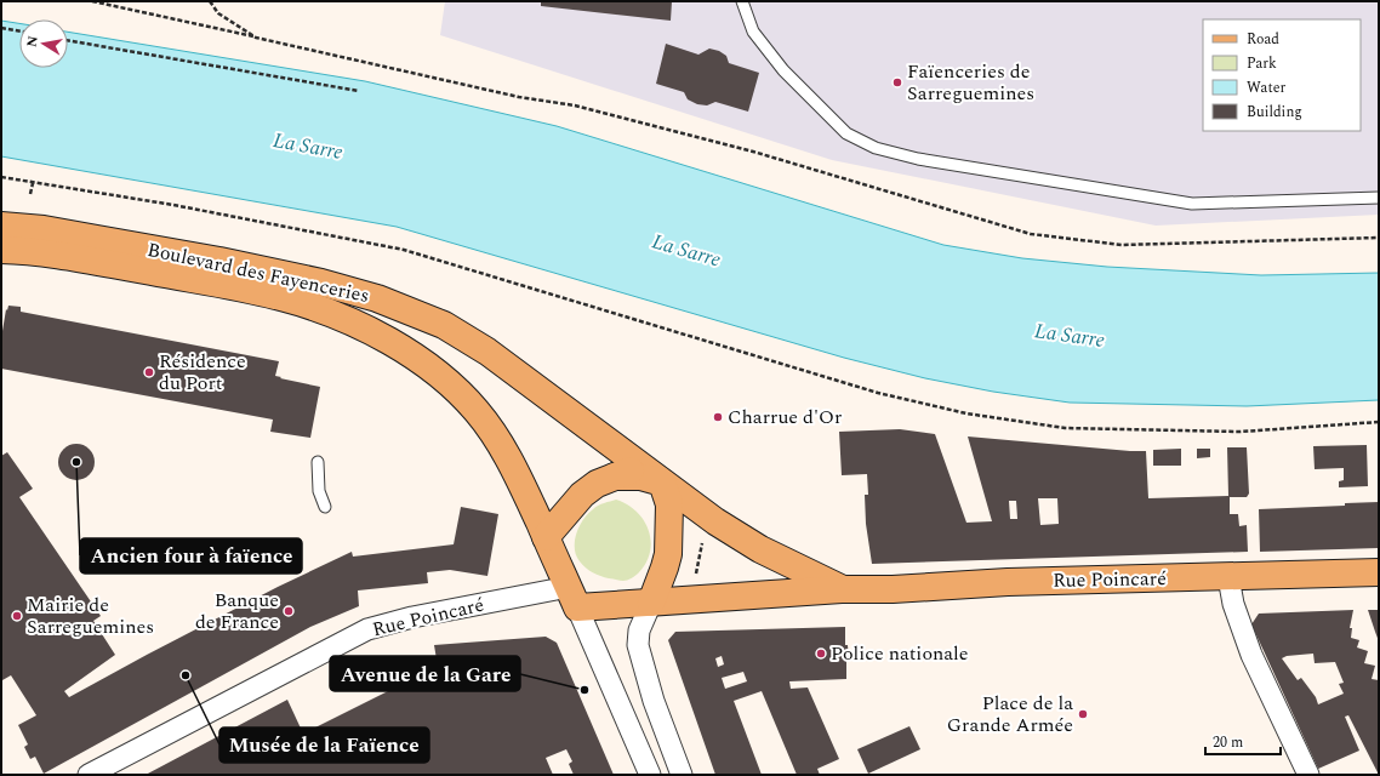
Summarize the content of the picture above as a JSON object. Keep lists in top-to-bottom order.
{
  "streets": {
    "main road": ["Boulevard des Fayenceries", "Rue Poincaré"]
  },
  "crossings": [
    ["Boulevard des Fayenceries", "Rue Poincaré"]
  ],
  "water": ["La Sarre"],
  "places": [
    "Faïenceries de Sarreguemines",
    "Résidence du Port",
    "Charrue d'Or",
    "Ancien four à faïence",
    "Banque de France",
    "Mairie de Sarreguemines",
    "Police nationale",
    "Musée de la Faïence",
    "Avenue de la Gare",
    "Place de la Grande Armée"
  ],
  "legend": [
    "Road",
    "Park",
    "Water",
    "Building"
  ],
  "scale_bar": "20 m",
  "north": "left"
}
